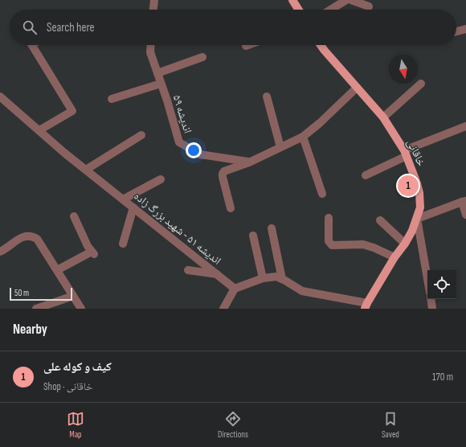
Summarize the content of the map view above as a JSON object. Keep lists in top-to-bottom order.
{
  "streets": {
    "main road": ["خاقانی"],
    "street": ["اندیشه ۵۹", "اندیشه ۵۱ - شهید بزرگ زاده"]
  },
  "scale_bar": "50 m",
  "north": "bottom",
  "page": {
    "search": "Search here",
    "pins": "1",
    "scale": "50 m",
    "heading": "Nearby",
    "list": [
      {
        "mark": "1",
        "name": "کیف و کوله علی",
        "note": "Shop · خاقانی",
        "value": "170 m"
      }
    ],
    "nav": ["Map", "Directions", "Saved"]
  }
}
